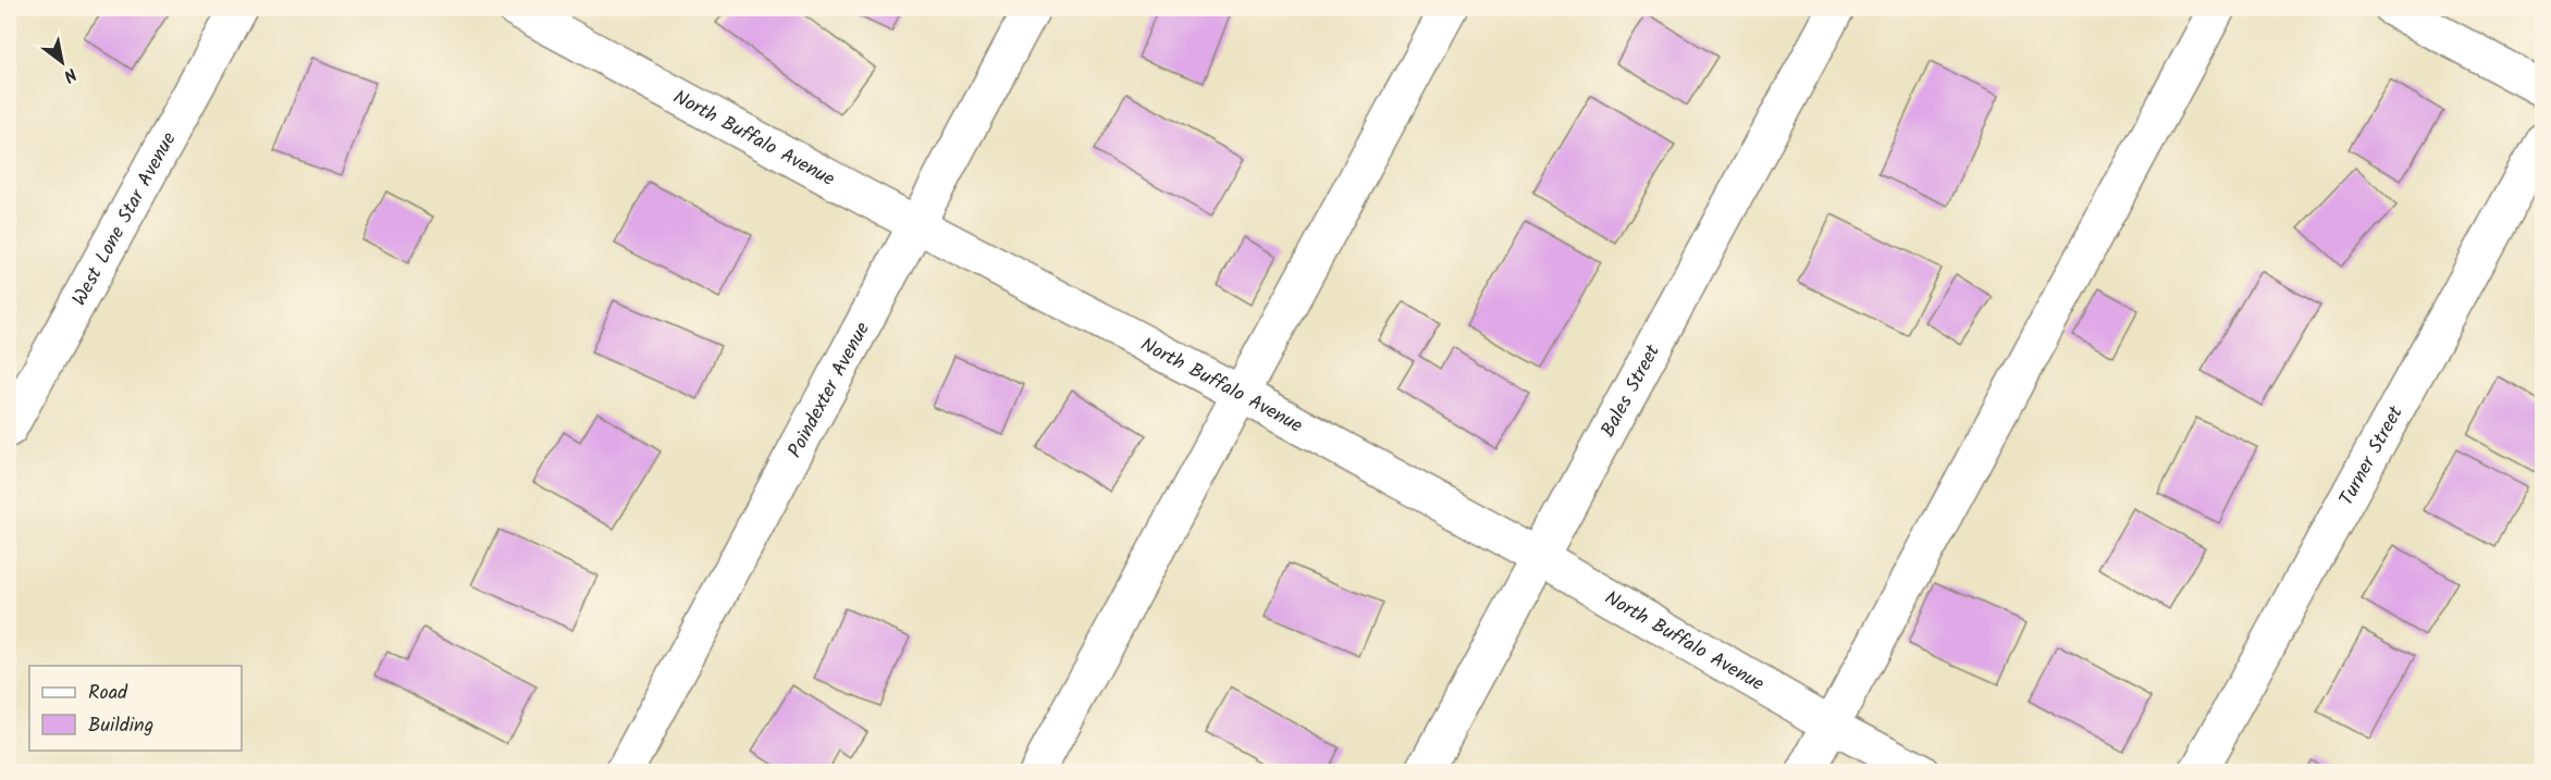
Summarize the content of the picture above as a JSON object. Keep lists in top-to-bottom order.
{
  "streets": {
    "street": [
      "North Buffalo Avenue",
      "West Lone Star Avenue",
      "Poindexter Avenue",
      "Bales Street",
      "Turner Street"
    ]
  },
  "crossings": [
    ["North Buffalo Avenue", "Poindexter Avenue"],
    ["North Buffalo Avenue", "Bales Street"]
  ],
  "legend": ["Road", "Building"],
  "north": "bottom right"
}
